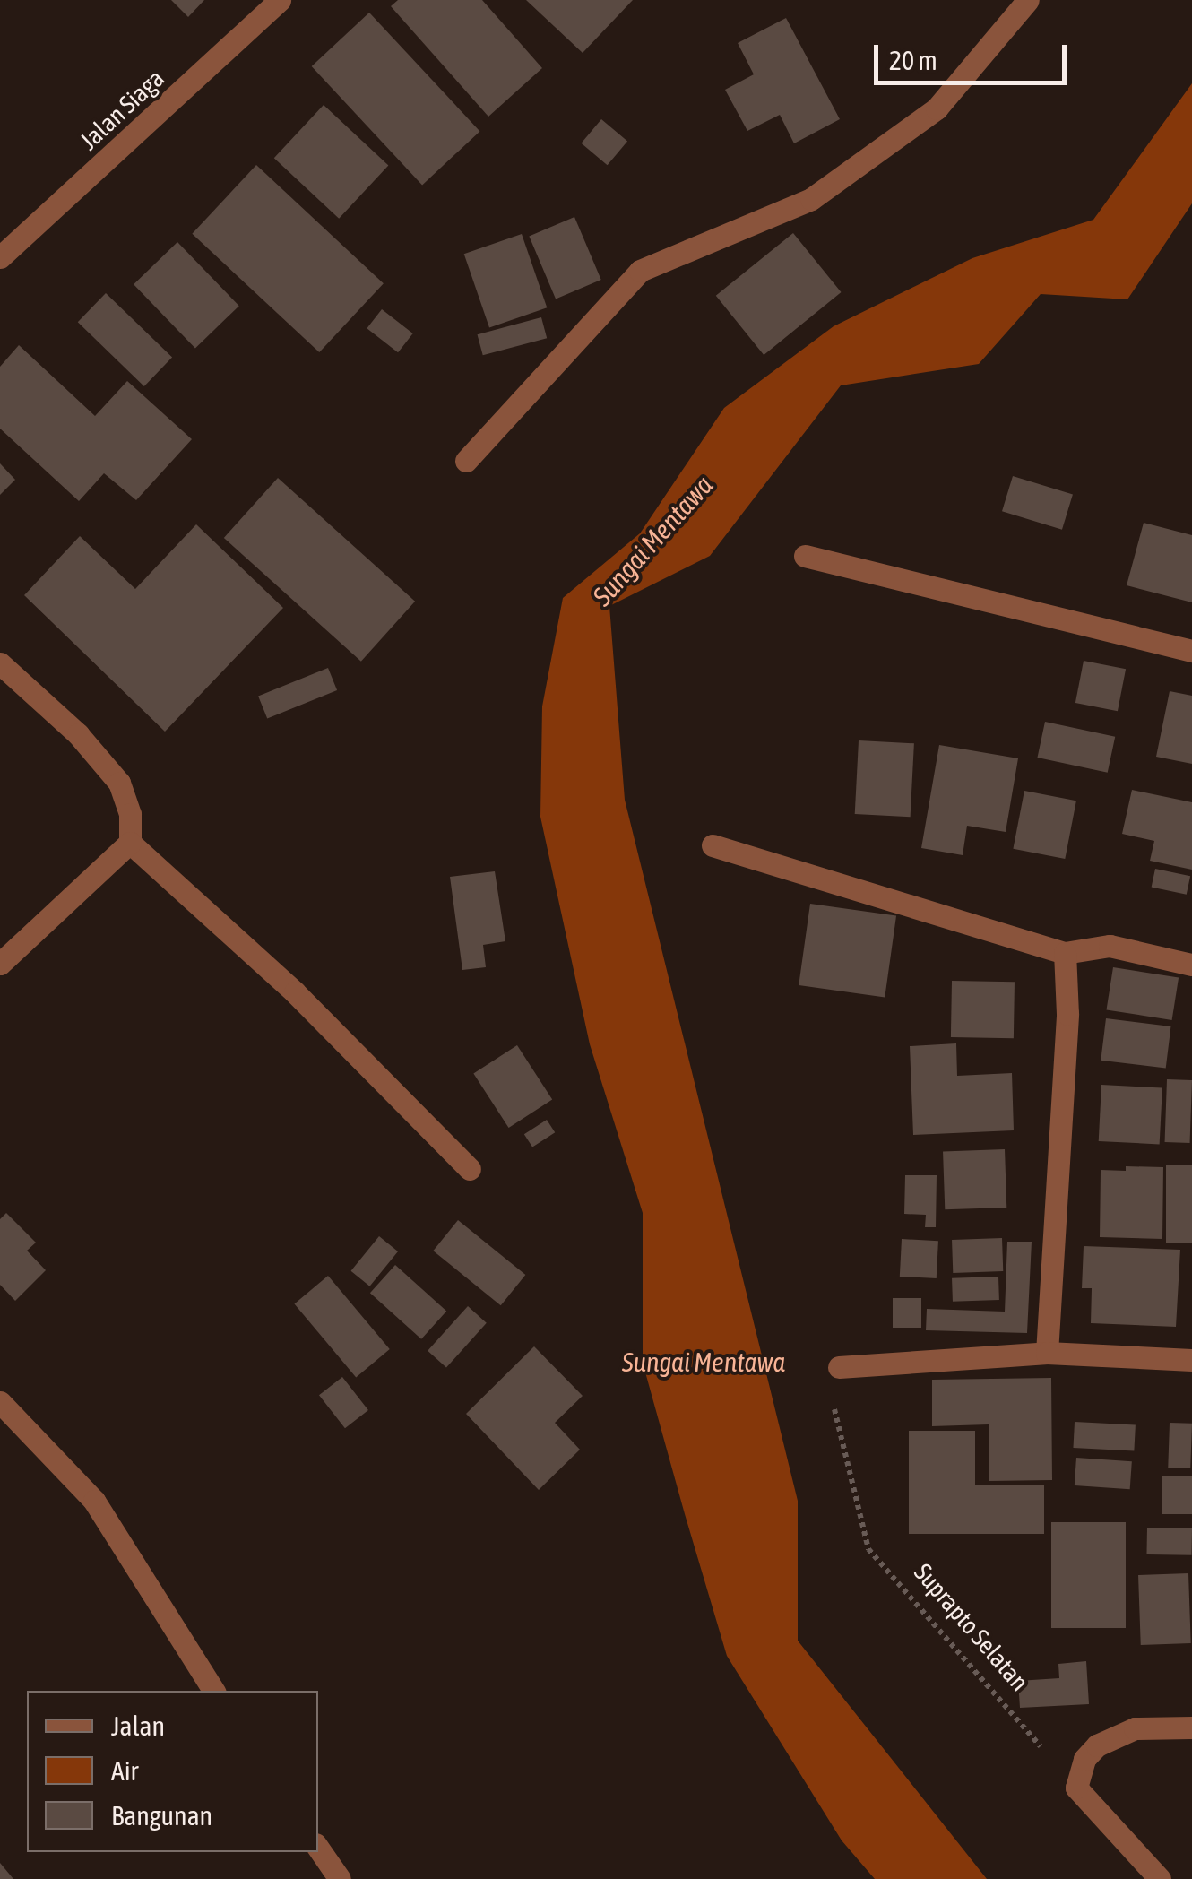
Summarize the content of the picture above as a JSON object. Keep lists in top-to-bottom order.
{
  "streets": {
    "street": ["Jalan Siaga"],
    "path": ["Suprapto Selatan"]
  },
  "water": ["Sungai Mentawa"],
  "legend": ["Jalan", "Air", "Bangunan"],
  "scale_bar": "20 m"
}
